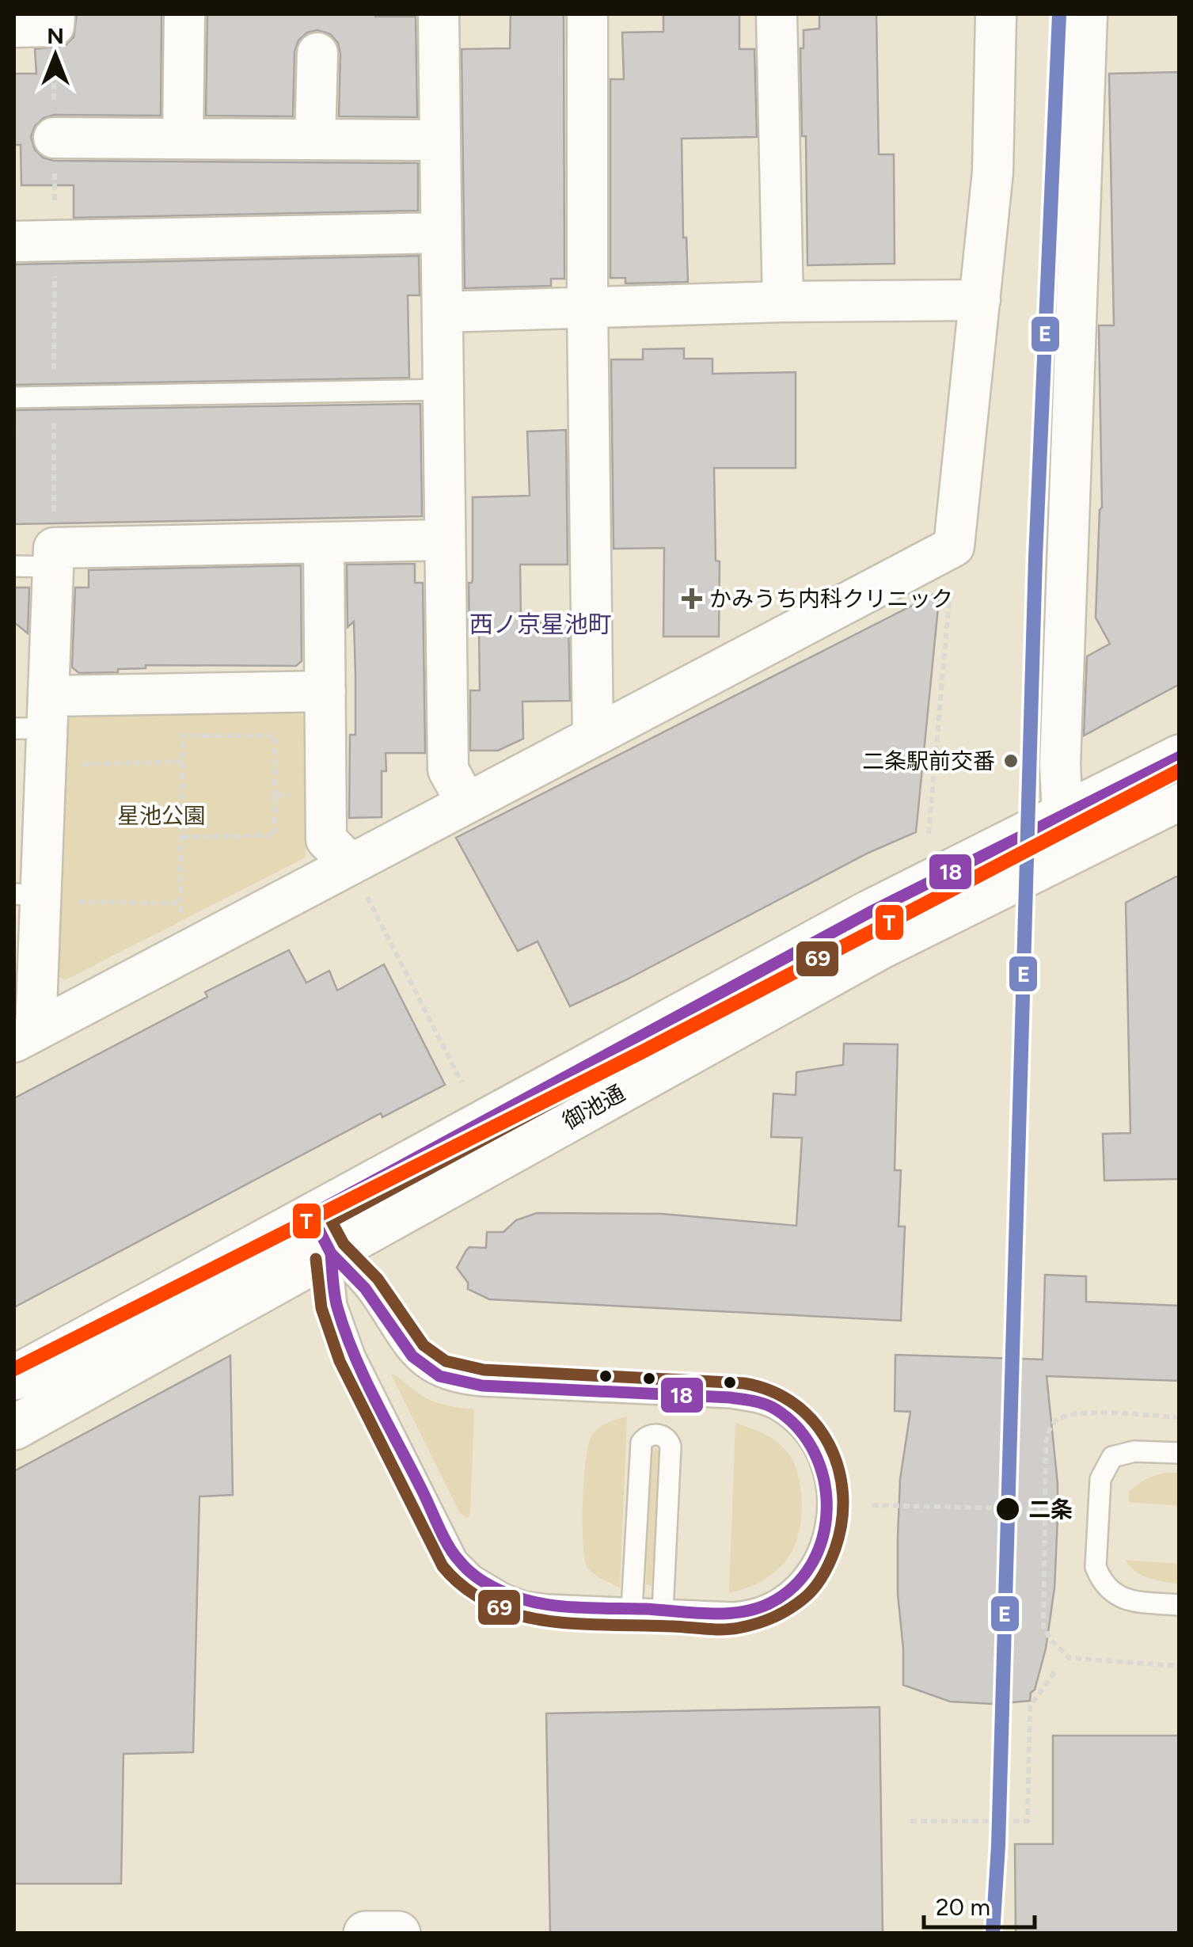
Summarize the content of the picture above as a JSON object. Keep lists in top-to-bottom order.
{
  "streets": {
    "street": ["御池通"]
  },
  "districts": ["西ノ京星池町"],
  "parks": ["星池公園"],
  "places": {
    "health": ["かみうち内科クリニック"],
    "other": ["二条駅前交番", "二条"]
  },
  "lines": [
    "transit line E",
    "transit line 18",
    "transit line T",
    "transit line 69"
  ],
  "scale_bar": "20 m",
  "north": "top"
}
